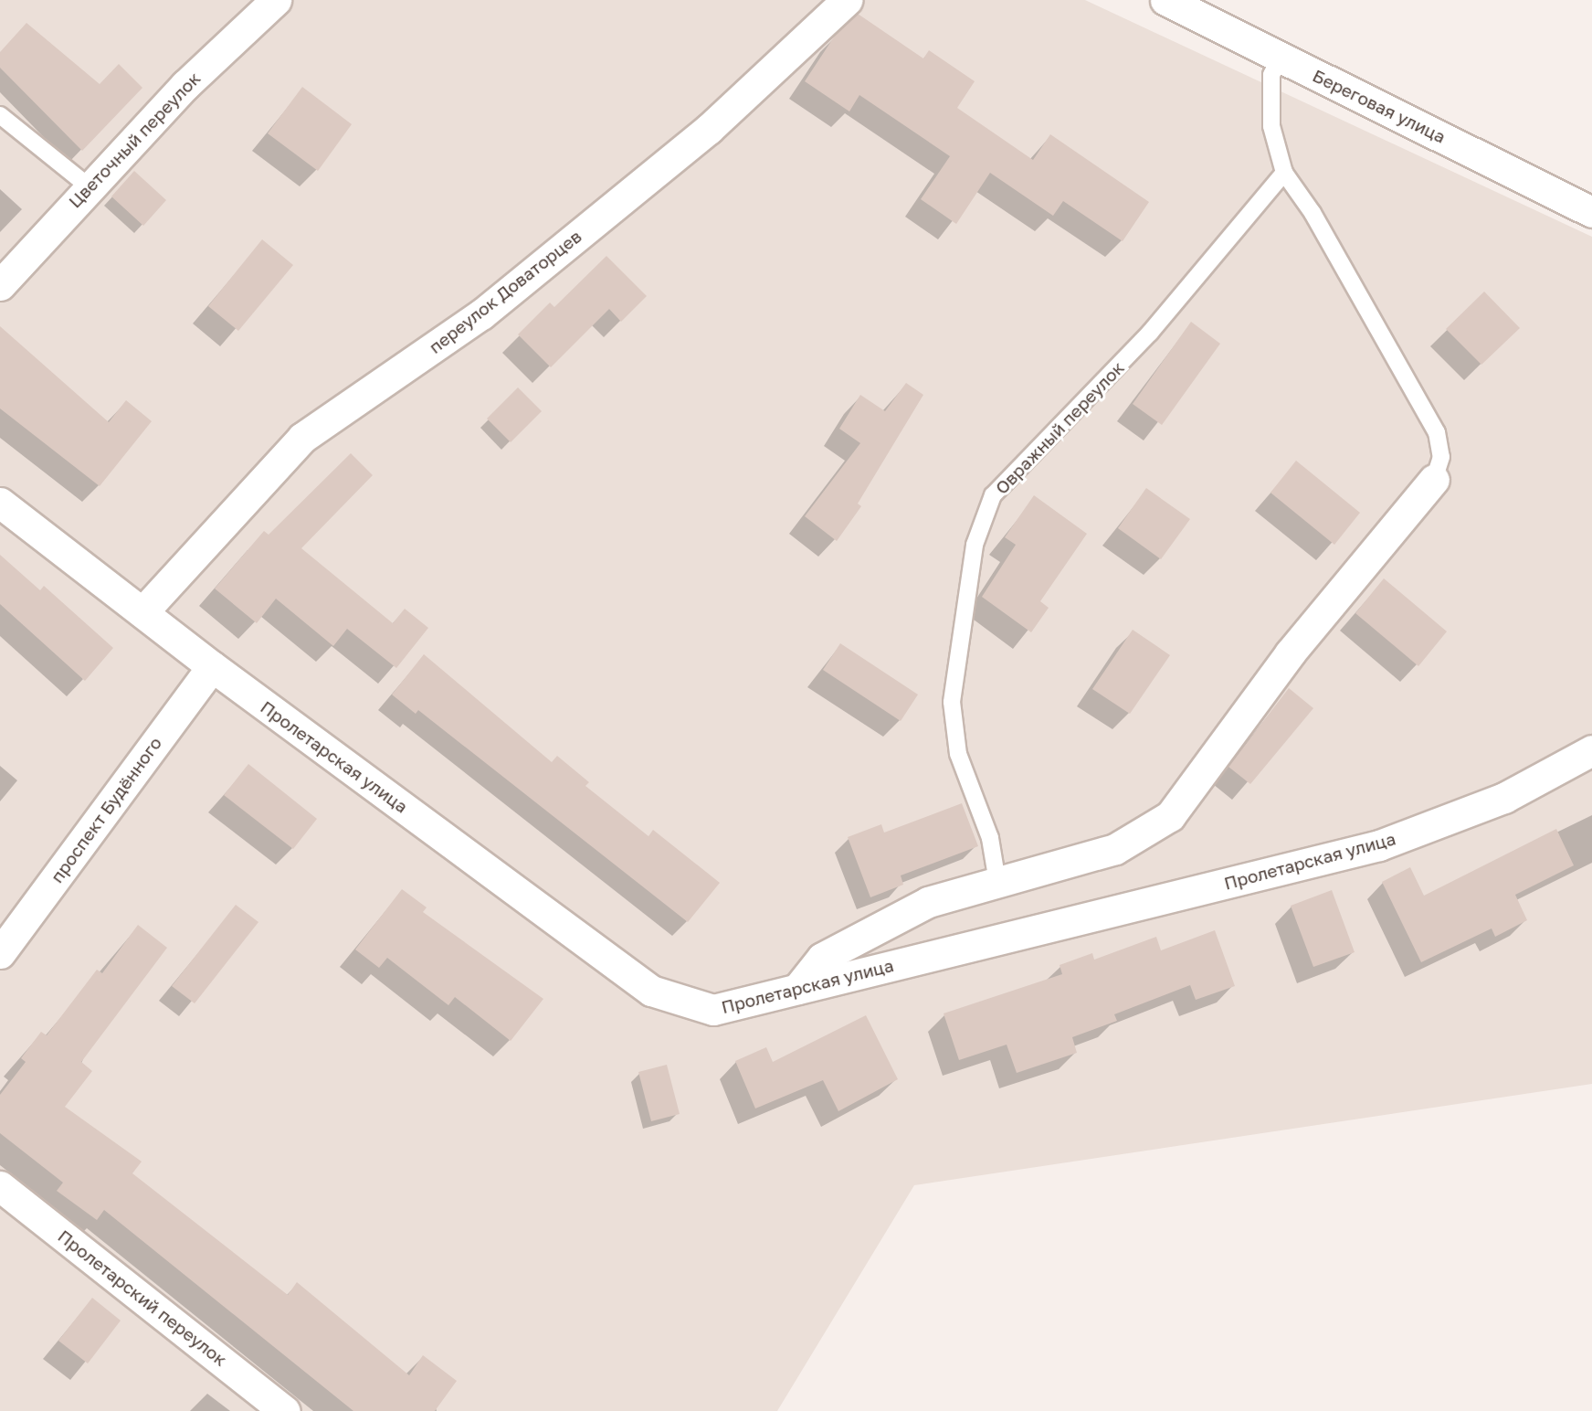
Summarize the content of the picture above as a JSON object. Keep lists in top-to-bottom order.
{
  "streets": {
    "street": [
      "Береговая улица",
      "Цветочный переулок",
      "переулок Доваторцев",
      "Пролетарская улица",
      "проспект Будённого",
      "Пролетарский переулок"
    ],
    "lane": ["Овражный переулок"]
  },
  "crossings": [
    ["переулок Доваторцев", "Пролетарская улица"],
    ["Пролетарская улица", "проспект Будённого"]
  ]
}
